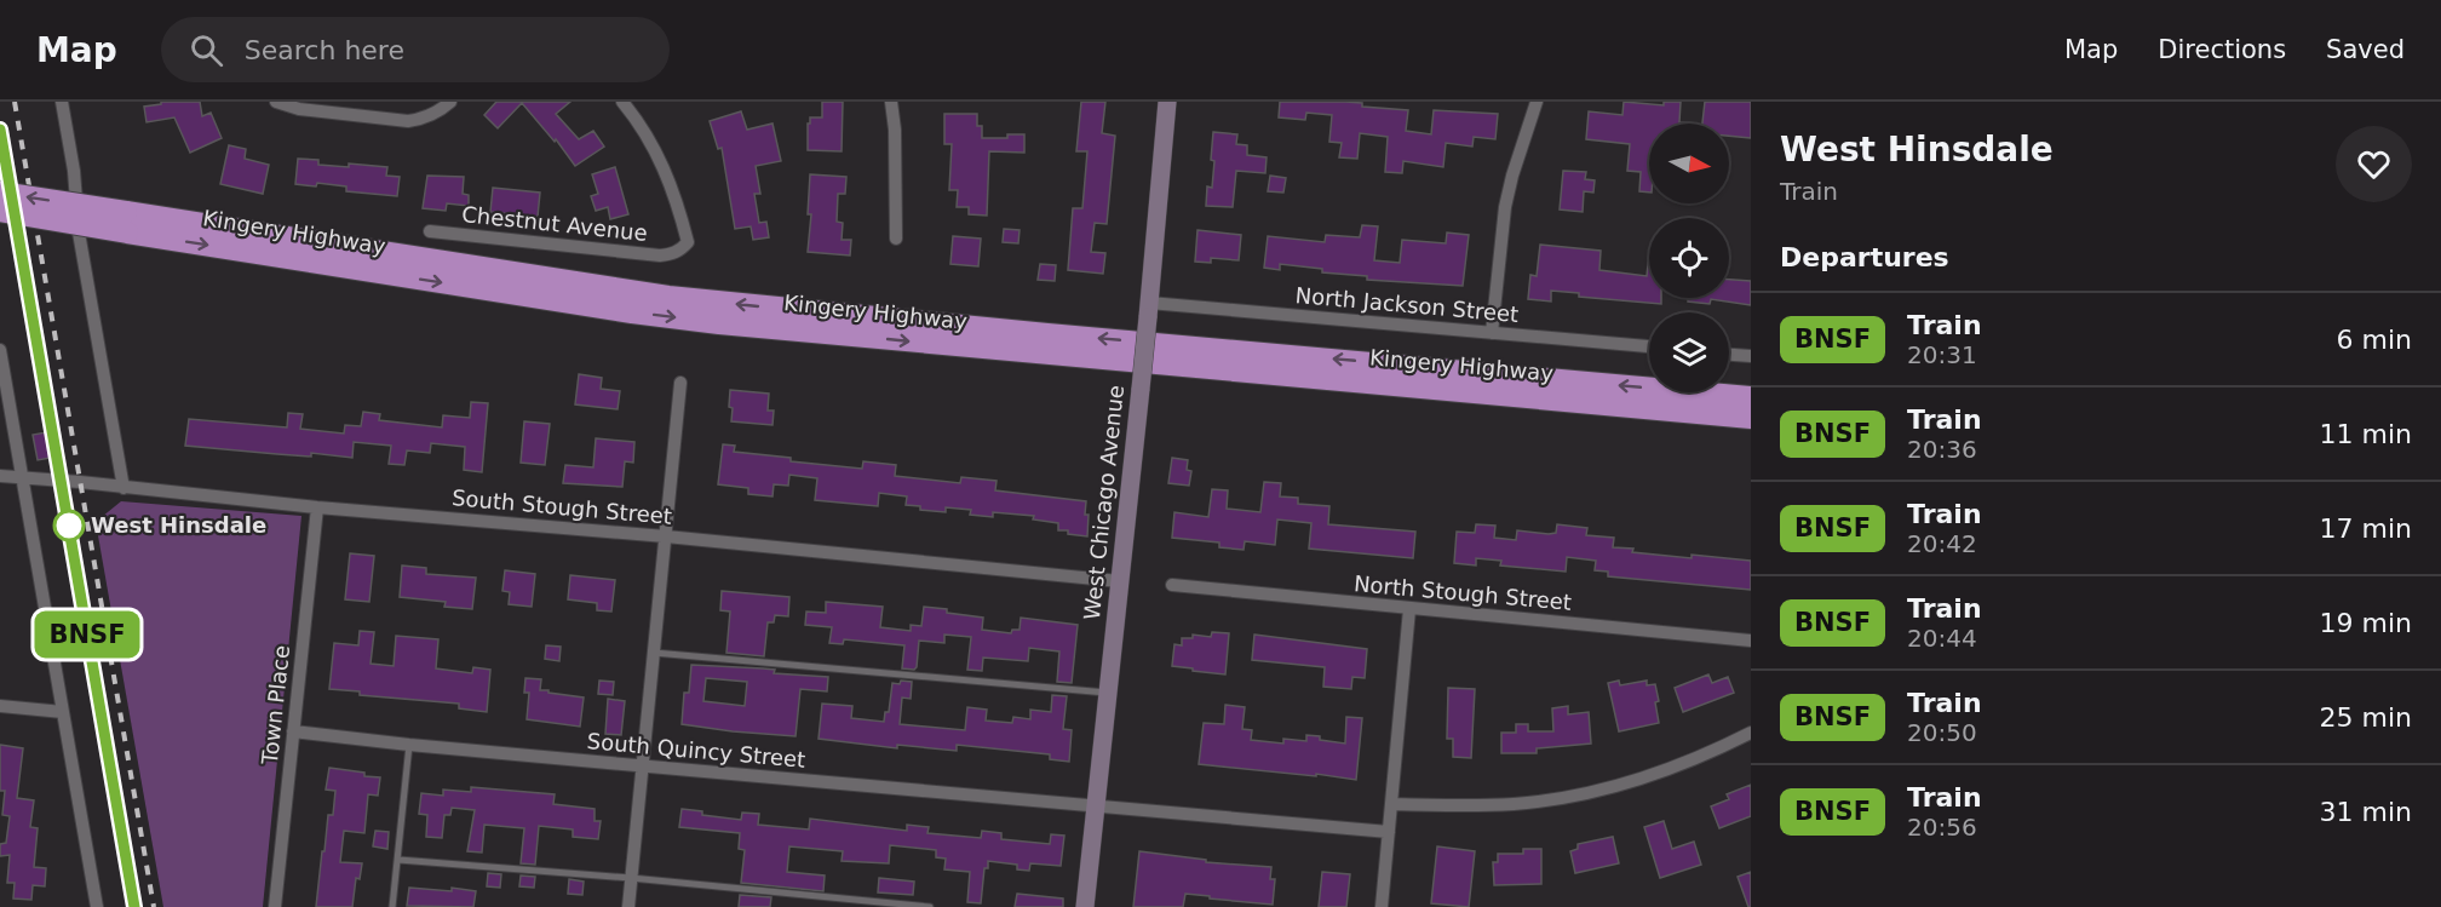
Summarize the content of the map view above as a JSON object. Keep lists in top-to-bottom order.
{
  "streets": {
    "highway": ["Kingery Highway"],
    "main road": ["West Chicago Avenue"],
    "street": [
      "Chestnut Avenue",
      "North Jackson Street",
      "South Stough Street",
      "North Stough Street",
      "Town Place",
      "South Quincy Street"
    ]
  },
  "crossings": [
    ["North Jackson Street", "West Chicago Avenue"],
    ["West Chicago Avenue", "South Stough Street"],
    ["West Chicago Avenue", "South Quincy Street"],
    ["South Stough Street", "Town Place"],
    ["Town Place", "South Quincy Street"]
  ],
  "places": ["West Hinsdale"],
  "north": "right",
  "page": {
    "header": "Map",
    "search": "Search here",
    "nav": ["Map", "Directions", "Saved"],
    "on_map": "BNSF",
    "heading": [
      ["West Hinsdale", "Train"],
      "Departures"
    ],
    "list": [
      {
        "mark": "BNSF",
        "name": "Train",
        "note": "20:31",
        "value": "6 min"
      },
      {
        "mark": "BNSF",
        "name": "Train",
        "note": "20:36",
        "value": "11 min"
      },
      {
        "mark": "BNSF",
        "name": "Train",
        "note": "20:42",
        "value": "17 min"
      },
      {
        "mark": "BNSF",
        "name": "Train",
        "note": "20:44",
        "value": "19 min"
      },
      {
        "mark": "BNSF",
        "name": "Train",
        "note": "20:50",
        "value": "25 min"
      },
      {
        "mark": "BNSF",
        "name": "Train",
        "note": "20:56",
        "value": "31 min"
      }
    ]
  }
}
